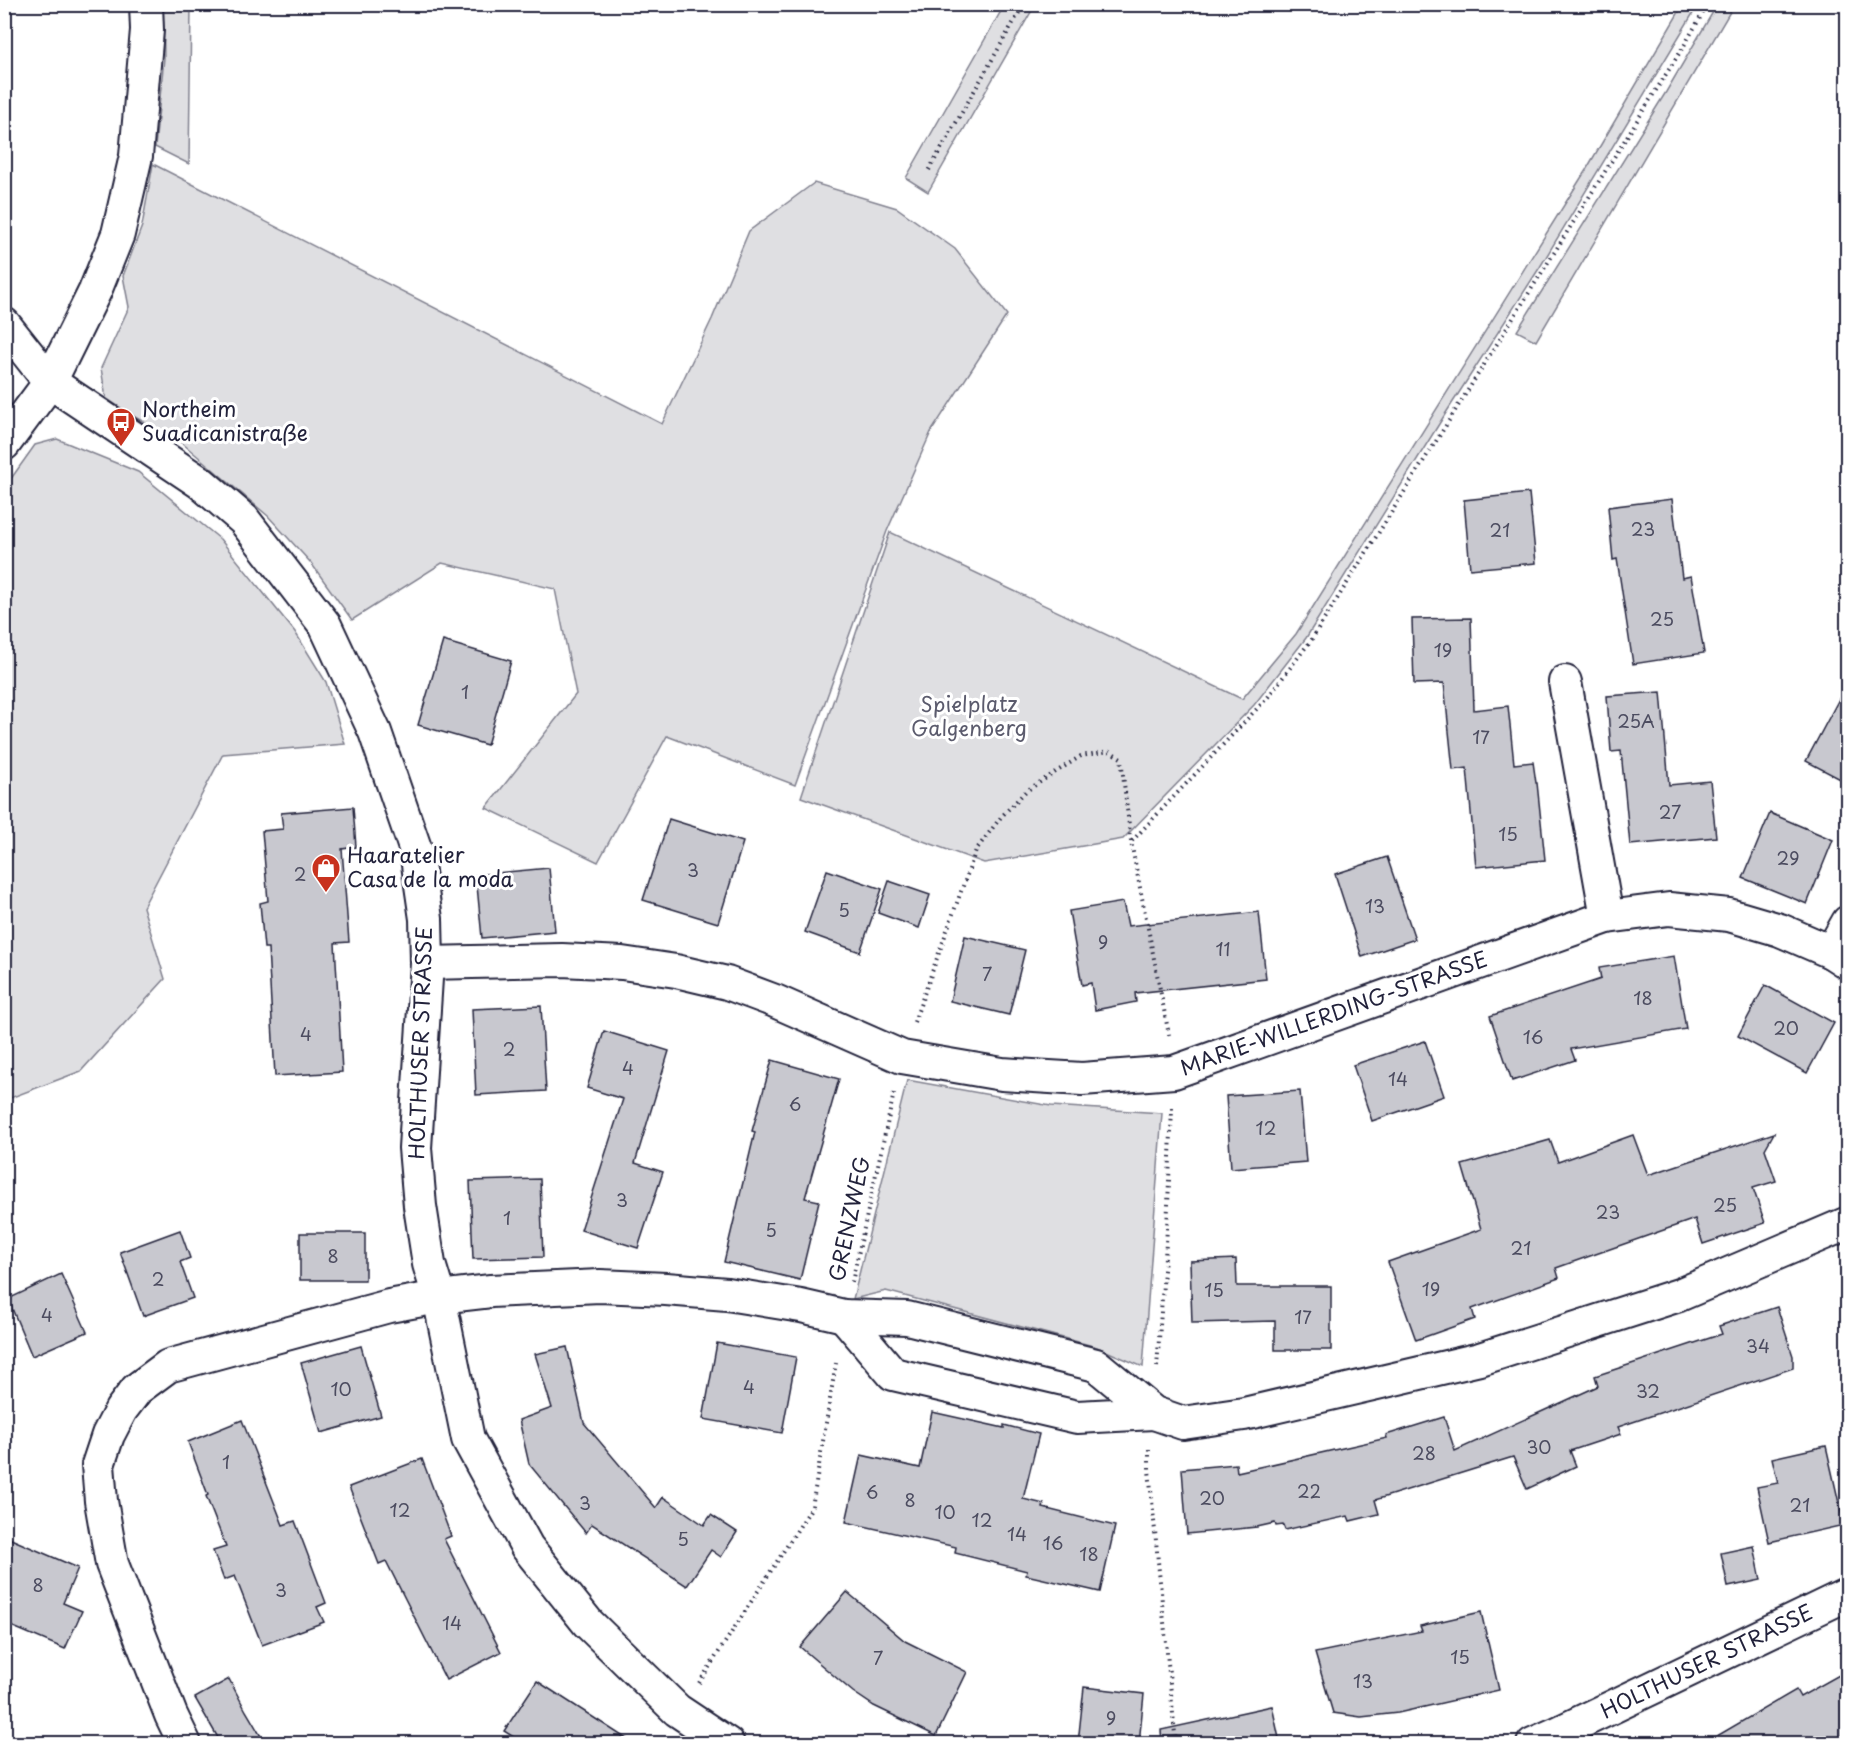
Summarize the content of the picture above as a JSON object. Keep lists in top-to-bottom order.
{
  "streets": {
    "street": ["MARIE-WILLERDING-STRASSE", "HOLTHUSER STRASSE"],
    "path": ["GRENZWEG"]
  },
  "crossings": [
    ["MARIE-WILLERDING-STRASSE", "HOLTHUSER STRASSE"],
    ["MARIE-WILLERDING-STRASSE", "GRENZWEG"],
    ["HOLTHUSER STRASSE", "GRENZWEG"]
  ],
  "parks": ["Spielplatz Galgenberg"],
  "places": {
    "bus stop": ["Northeim Suadicanistraße"],
    "shop": ["Haaratelier Casa de la moda"]
  },
  "house_numbers": [
    "23",
    "21",
    "25",
    "19",
    "1",
    "25A",
    "17",
    "27",
    "15",
    "29",
    "3",
    "2",
    "13",
    "5",
    "9",
    "11",
    "7",
    "18",
    "20",
    "4",
    "16",
    "2",
    "4",
    "14",
    "6",
    "12",
    "3",
    "25",
    "23",
    "1",
    "5",
    "21",
    "8",
    "2",
    "19",
    "15",
    "4",
    "17",
    "34",
    "4",
    "10",
    "32",
    "30",
    "28",
    "1",
    "22",
    "6",
    "20",
    "8",
    "3",
    "21",
    "12",
    "10",
    "12",
    "14",
    "5",
    "16",
    "18",
    "8",
    "3",
    "14",
    "15",
    "7",
    "13",
    "9"
  ]
}
